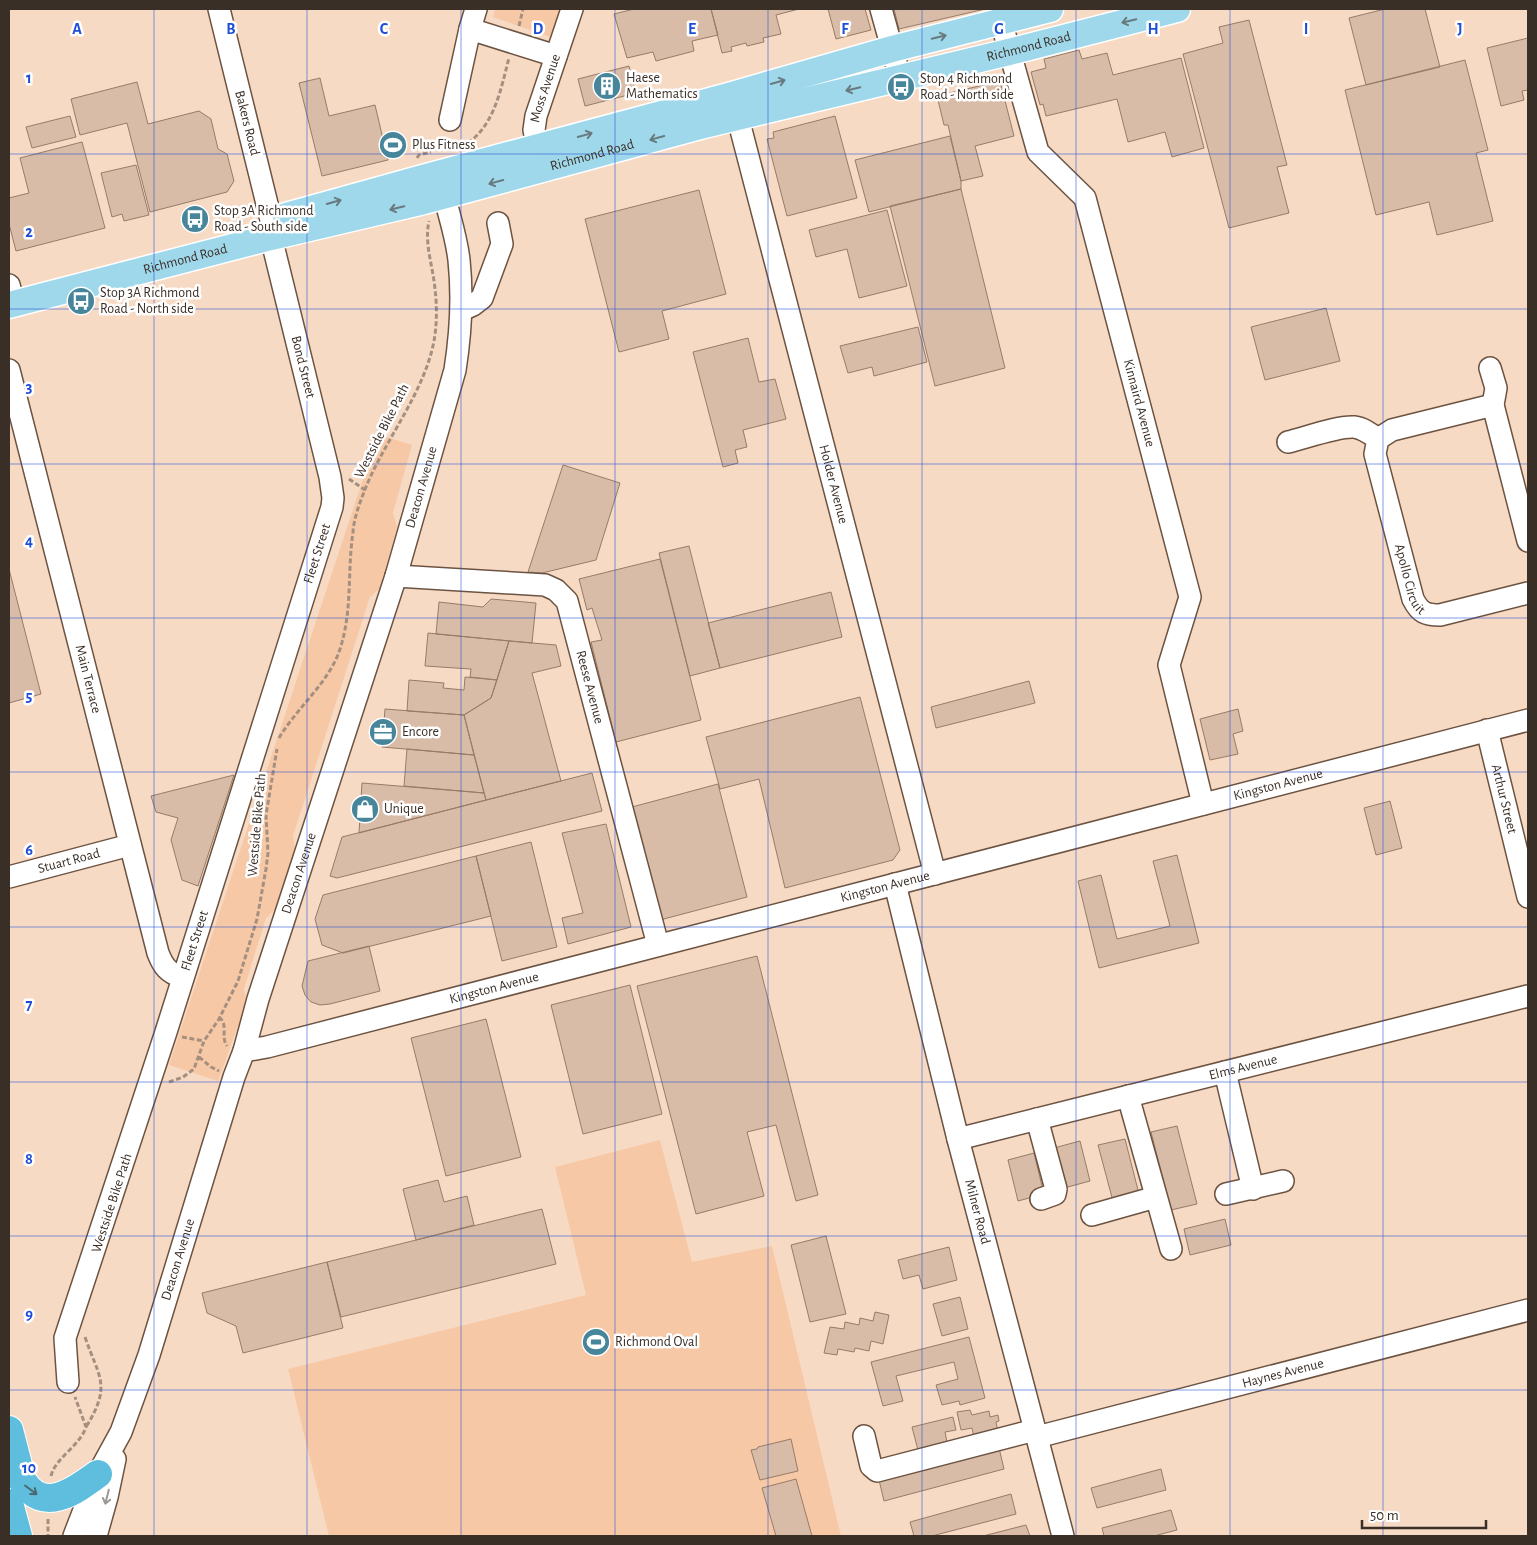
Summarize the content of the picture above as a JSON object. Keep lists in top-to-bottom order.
{
  "streets": {
    "main road": ["Richmond Road"],
    "street": [
      "Moss Avenue",
      "Bakers Road",
      "Bond Street",
      "Kinnaird Avenue",
      "Holder Avenue",
      "Deacon Avenue",
      "Fleet Street",
      "Apollo Circuit",
      "Main Terrace",
      "Reese Avenue",
      "Kingston Avenue",
      "Arthur Street",
      "Stuart Road",
      "Elms Avenue",
      "Milner Road",
      "Haynes Avenue"
    ],
    "path": ["Westside Bike Path"]
  },
  "crossings": [
    ["Richmond Road", "Moss Avenue"],
    ["Richmond Road", "Bakers Road"],
    ["Richmond Road", "Bond Street"],
    ["Richmond Road", "Kinnaird Avenue"],
    ["Richmond Road", "Holder Avenue"],
    ["Richmond Road", "Deacon Avenue"],
    ["Bakers Road", "Bond Street"],
    ["Bond Street", "Fleet Street"],
    ["Kinnaird Avenue", "Kingston Avenue"],
    ["Holder Avenue", "Kingston Avenue"],
    ["Deacon Avenue", "Reese Avenue"],
    ["Deacon Avenue", "Kingston Avenue"],
    ["Fleet Street", "Main Terrace"],
    ["Main Terrace", "Stuart Road"],
    ["Reese Avenue", "Kingston Avenue"],
    ["Kingston Avenue", "Arthur Street"],
    ["Kingston Avenue", "Milner Road"],
    ["Elms Avenue", "Milner Road"],
    ["Milner Road", "Haynes Avenue"]
  ],
  "places": {
    "building": ["Haese Mathematics"],
    "bus stop": ["Stop 4 Richmond Road - North side", "Stop 3A Richmond Road - South side", "Stop 3A Richmond Road - North side"],
    "sports": ["Plus Fitness", "Richmond Oval"],
    "office": ["Encore"],
    "shop": ["Unique"]
  },
  "scale_bar": "50 m",
  "grid": {
    "columns": [
      "A",
      "B",
      "C",
      "D",
      "E",
      "F",
      "G",
      "H",
      "I",
      "J"
    ],
    "rows": [
      "1",
      "2",
      "3",
      "4",
      "5",
      "6",
      "7",
      "8",
      "9",
      "10"
    ]
  }
}
